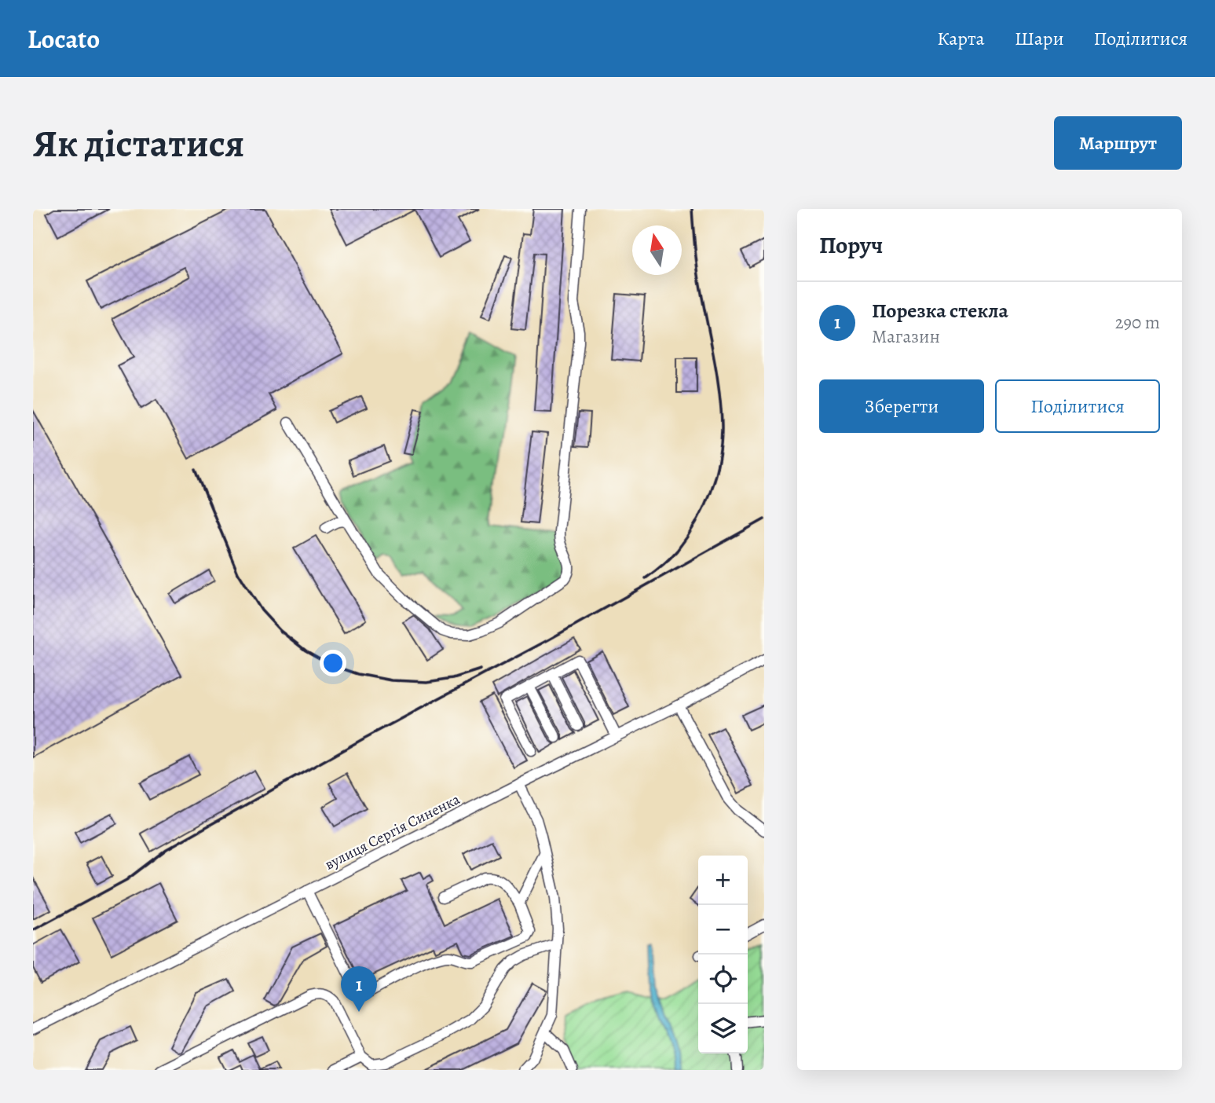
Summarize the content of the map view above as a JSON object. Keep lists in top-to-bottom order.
{
  "streets": {
    "street": ["вулиця Сергія Синенка"]
  },
  "north": "top",
  "page": {
    "header": "Locato",
    "nav": ["Карта", "Шари", "Поділитися"],
    "buttons": [
      "Маршрут",
      ["Зберегти", "Поділитися"]
    ],
    "title": "Як дістатися",
    "heading": "Поруч",
    "list": [
      {
        "mark": "1",
        "name": "Порезка стекла",
        "note": "Магазин",
        "value": "290 m"
      }
    ],
    "map_buttons": ["+", "−"],
    "pins": "1"
  }
}
